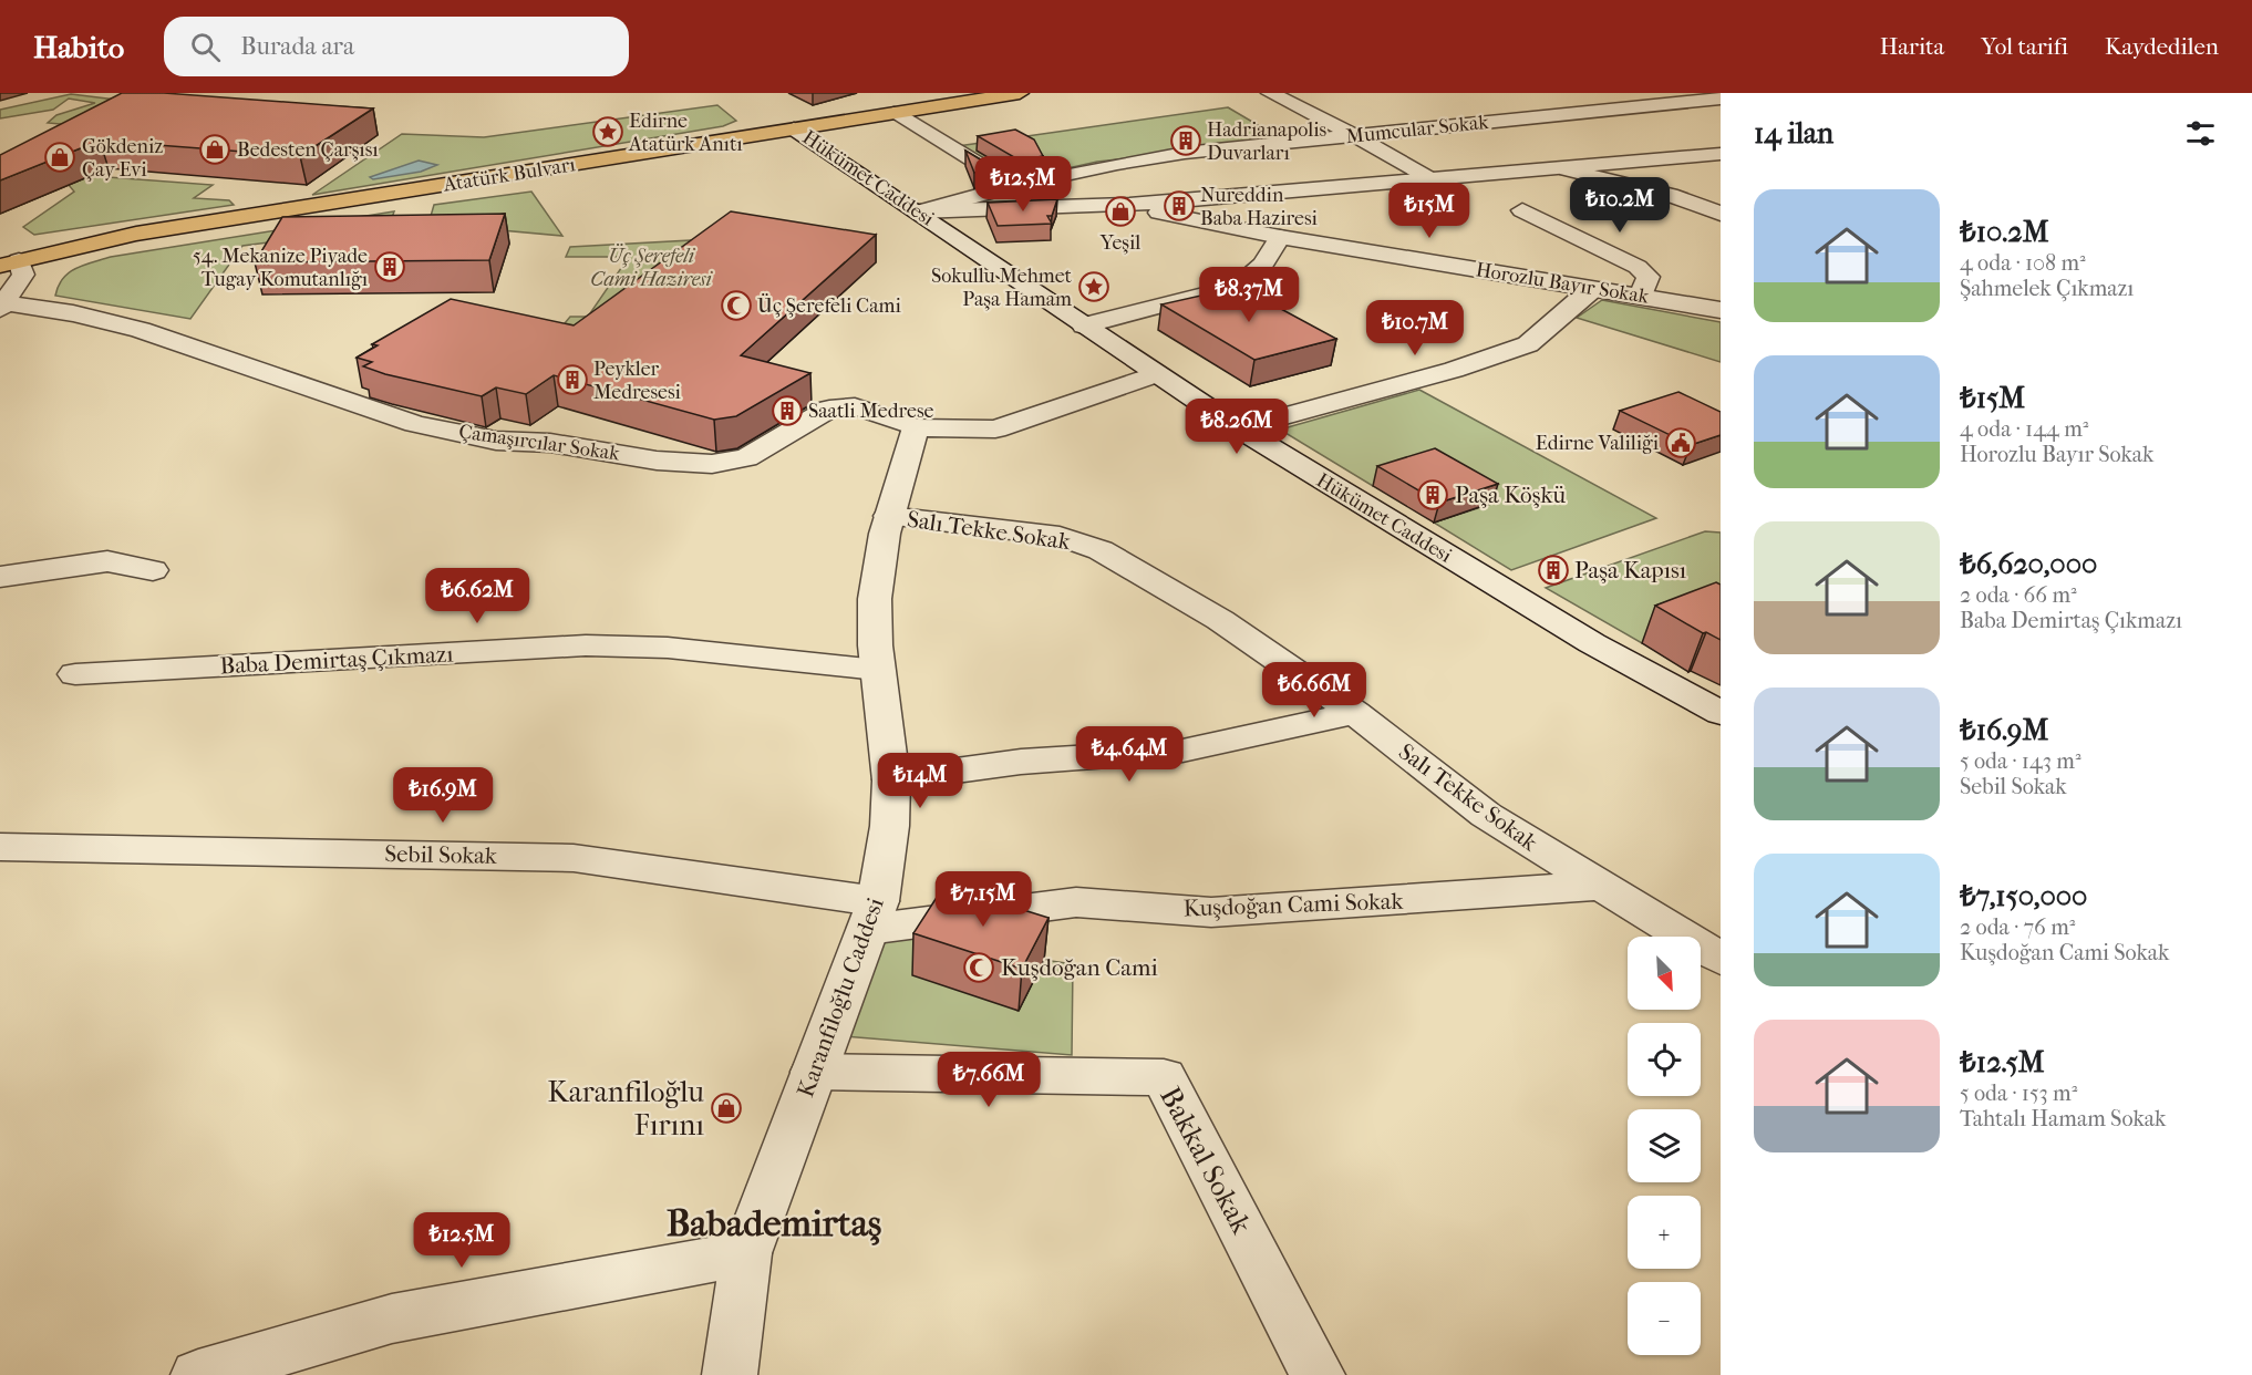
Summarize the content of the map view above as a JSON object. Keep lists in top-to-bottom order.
{
  "streets": {
    "main road": ["Atatürk Bulvarı"],
    "street": [
      "Mumcular Sokak",
      "Hükümet Caddesi",
      "Horozlu Bayır Sokak",
      "Çamaşırcılar Sokak",
      "Salı Tekke Sokak",
      "Baba Demirtaş Çıkmazı",
      "Sebil Sokak",
      "Kuşdoğan Cami Sokak",
      "Karanfiloğlu Caddesi",
      "Bakkal Sokak"
    ]
  },
  "crossings": [
    ["Mumcular Sokak", "Hükümet Caddesi"],
    ["Atatürk Bulvarı", "Hükümet Caddesi"],
    ["Atatürk Bulvarı", "Çamaşırcılar Sokak"],
    ["Çamaşırcılar Sokak", "Karanfiloğlu Caddesi"],
    ["Salı Tekke Sokak", "Kuşdoğan Cami Sokak"],
    ["Salı Tekke Sokak", "Karanfiloğlu Caddesi"],
    ["Baba Demirtaş Çıkmazı", "Karanfiloğlu Caddesi"],
    ["Sebil Sokak", "Kuşdoğan Cami Sokak"],
    ["Sebil Sokak", "Karanfiloğlu Caddesi"],
    ["Kuşdoğan Cami Sokak", "Karanfiloğlu Caddesi"],
    ["Karanfiloğlu Caddesi", "Bakkal Sokak"]
  ],
  "districts": ["Babademirtaş"],
  "parks": ["Üç Şerefeli Cami Haziresi"],
  "places": {
    "place": ["Edirne Atatürk Anıtı", "Sokullu Mehmet Paşa Hamam"],
    "building": [
      "Hadrianapolis Duvarları",
      "Nureddin Baba Haziresi",
      "54. Mekanize Piyade Tugay Komutanlığı",
      "Peykler Medresesi",
      "Saatli Medrese",
      "Paşa Köşkü",
      "Paşa Kapısı"
    ],
    "shop": [
      "Bedesten Çarşısı",
      "Gökdeniz Çay Evi",
      "Yeşil",
      "Karanfiloğlu Fırını"
    ],
    "mosque": ["Üç Şerefeli Cami", "Kuşdoğan Cami"],
    "public building": ["Edirne Valiliği"]
  },
  "north": "bottom right",
  "page": {
    "header": "Habito",
    "search": "Burada ara",
    "nav": ["Harita", "Yol tarifi", "Kaydedilen"],
    "heading": "14 ilan",
    "price": [
      "₺12.5M",
      "₺10.2M",
      "₺15M",
      "₺8.37M",
      "₺10.7M",
      "₺8.26M",
      "₺6.62M",
      "₺6.66M",
      "₺4.64M",
      "₺14M",
      "₺16.9M",
      "₺7.15M",
      "₺7.66M",
      "₺12.5M"
    ],
    "list": [
      {
        "name": "₺10.2M",
        "note": "4 oda · 108 m² · Şahmelek Çıkmazı"
      },
      {
        "name": "₺15M",
        "note": "4 oda · 144 m² · Horozlu Bayır Sokak"
      },
      {
        "name": "₺6,620,000",
        "note": "2 oda · 66 m² · Baba Demirtaş Çıkmazı"
      },
      {
        "name": "₺16.9M",
        "note": "5 oda · 143 m² · Sebil Sokak"
      },
      {
        "name": "₺7,150,000",
        "note": "2 oda · 76 m² · Kuşdoğan Cami Sokak"
      },
      {
        "name": "₺12.5M",
        "note": "5 oda · 153 m² · Tahtalı Hamam Sokak"
      }
    ],
    "map_buttons": ["+", "−"]
  }
}
